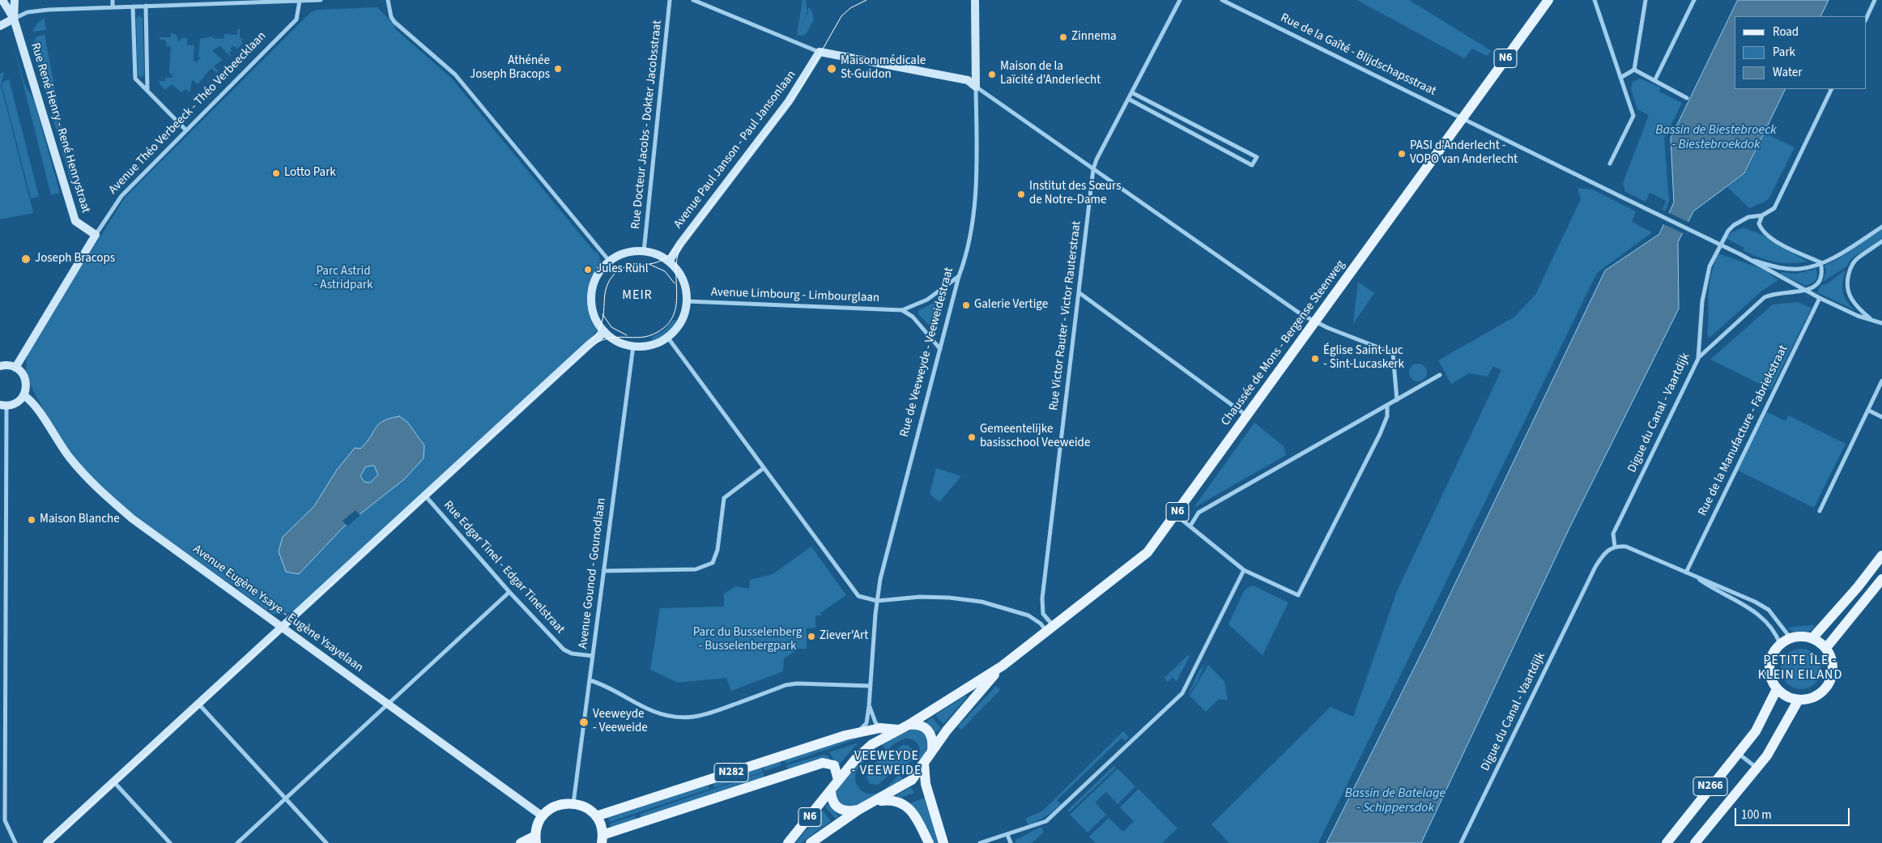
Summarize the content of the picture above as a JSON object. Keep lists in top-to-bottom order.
{
  "streets": {
    "main road": [
      "N6",
      "Chaussée de Mons - Bergense Steenweg",
      "N282",
      "N266"
    ],
    "street": [
      "Rue de la Gaîté - Blijdschapsstraat",
      "Avenue Théo Verbeeck - Théo Verbeecklaan",
      "Rue Docteur Jacobs - Dokter Jacobsstraat",
      "Rue René Henry - René Henrystraat",
      "Avenue Paul Janson - Paul Jansonlaan",
      "Avenue Limbourg - Limbourglaan",
      "Rue Victor Rauter - Victor Rauterstraat",
      "Rue de Veeweyde - Veeweidestraat",
      "Digue du Canal - Vaartdijk",
      "Rue de la Manufacture - Fabriekstraat",
      "Rue Edgar Tinel - Edgar Tinelstraat",
      "Avenue Gounod - Gounodlaan",
      "Avenue Eugène Ysaye - Eugène Ysayelaan"
    ]
  },
  "crossings": [
    ["Rue de la Gaîté - Blijdschapsstraat", "Chaussée de Mons - Bergense Steenweg"],
    ["Avenue Théo Verbeeck - Théo Verbeecklaan", "Rue René Henry - René Henrystraat"],
    ["Rue Docteur Jacobs - Dokter Jacobsstraat", "Avenue Paul Janson - Paul Jansonlaan"],
    ["Rue Docteur Jacobs - Dokter Jacobsstraat", "Avenue Limbourg - Limbourglaan"],
    ["Rue Docteur Jacobs - Dokter Jacobsstraat", "Avenue Gounod - Gounodlaan"],
    ["Avenue Paul Janson - Paul Jansonlaan", "Avenue Limbourg - Limbourglaan"],
    ["Avenue Paul Janson - Paul Jansonlaan", "Avenue Gounod - Gounodlaan"],
    ["Avenue Limbourg - Limbourglaan", "Rue de Veeweyde - Veeweidestraat"],
    ["Avenue Limbourg - Limbourglaan", "Avenue Gounod - Gounodlaan"],
    ["Rue Victor Rauter - Victor Rauterstraat", "Chaussée de Mons - Bergense Steenweg"],
    ["Chaussée de Mons - Bergense Steenweg", "N282"],
    ["Rue de Veeweyde - Veeweidestraat", "N282"],
    ["Rue Edgar Tinel - Edgar Tinelstraat", "Avenue Gounod - Gounodlaan"]
  ],
  "districts": ["MEIR", "PETITE ÎLE - KLEIN EILAND", "VEEWEYDE - VEEWEIDE"],
  "water": ["Bassin de Biestebroeck - Biestebroekdok", "Bassin de Batelage - Schippersdok"],
  "parks": ["Parc Astrid - Astridpark", "Parc du Busselenberg - Busselenbergpark"],
  "places": [
    "Zinnema",
    "Athénée Joseph Bracops",
    "Maison médicale St-Guidon",
    "Maison de la Laïcité d'Anderlecht",
    "PASI d'Anderlecht - VOPO van Anderlecht",
    "Lotto Park",
    "Institut des Sœurs de Notre-Dame",
    "Joseph Bracops",
    "Jules Rühl",
    "Galerie Vertige",
    "Église Saint-Luc - Sint-Lucaskerk",
    "Gemeentelijke basisschool Veeweide",
    "Maison Blanche",
    "Ziever'Art",
    "Veeweyde - Veeweide"
  ],
  "legend": ["Road", "Park", "Water"],
  "scale_bar": "100 m"
}
